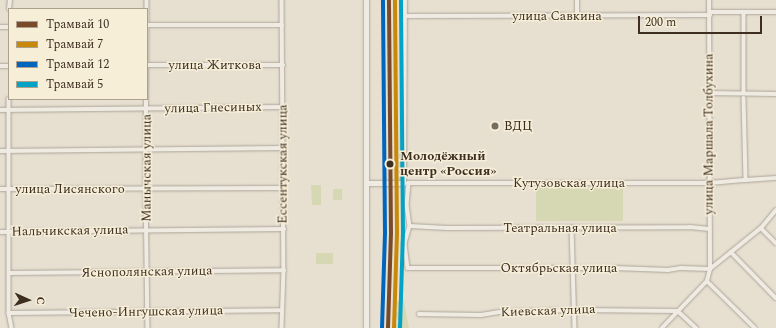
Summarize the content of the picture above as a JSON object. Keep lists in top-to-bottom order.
{
  "streets": {
    "street": [
      "улица Савкина",
      "улица Житкова",
      "улица Гнесиных",
      "улица Маршала Толбухина",
      "Ессентукская улица",
      "Манычская улица",
      "Кутузовская улица",
      "улица Лисянского",
      "Театральная улица",
      "Нальчикская улица",
      "Октябрьская улица",
      "Яснополянская улица",
      "Киевская улица",
      "Чечено-Ингушская улица"
    ]
  },
  "crossings": [
    ["улица Савкина", "улица Маршала Толбухина"],
    ["улица Житкова", "Ессентукская улица"],
    ["улица Гнесиных", "Ессентукская улица"],
    ["улица Гнесиных", "Манычская улица"],
    ["улица Маршала Толбухина", "Кутузовская улица"],
    ["улица Маршала Толбухина", "Театральная улица"],
    ["улица Маршала Толбухина", "Октябрьская улица"],
    ["Ессентукская улица", "улица Лисянского"],
    ["Ессентукская улица", "Нальчикская улица"],
    ["Ессентукская улица", "Яснополянская улица"],
    ["Ессентукская улица", "Чечено-Ингушская улица"],
    ["Манычская улица", "улица Лисянского"],
    ["Манычская улица", "Нальчикская улица"],
    ["Манычская улица", "Яснополянская улица"],
    ["Манычская улица", "Чечено-Ингушская улица"],
    ["Театральная улица", "Октябрьская улица"]
  ],
  "places": ["ВДЦ", "Молодёжный центр «Россия»"],
  "lines": [
    "tram line 10",
    "tram line 7",
    "tram line 12",
    "tram line 5"
  ],
  "legend": [
    "Трамвай 10",
    "Трамвай 7",
    "Трамвай 12",
    "Трамвай 5"
  ],
  "scale_bar": "200 m",
  "north": "right"
}
